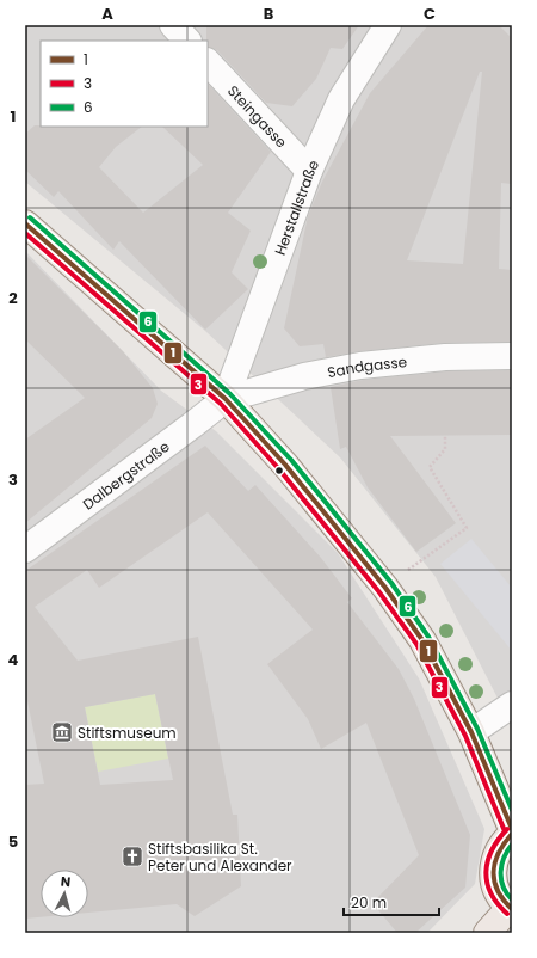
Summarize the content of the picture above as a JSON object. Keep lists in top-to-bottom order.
{
  "streets": {
    "street": [
      "Steingasse",
      "Herstallstraße",
      "Sandgasse",
      "Dalbergstraße"
    ]
  },
  "crossings": [
    ["Steingasse", "Herstallstraße"],
    ["Herstallstraße", "Sandgasse"],
    ["Herstallstraße", "Dalbergstraße"],
    ["Sandgasse", "Dalbergstraße"]
  ],
  "places": {
    "museum": ["Stiftsmuseum"],
    "church": ["Stiftsbasilika St. Peter und Alexander"]
  },
  "lines": ["transit line 6", "transit line 1", "transit line 3"],
  "legend": ["1", "3", "6"],
  "scale_bar": "20 m",
  "north": "top",
  "grid": {
    "columns": ["A", "B", "C"],
    "rows": [
      "1",
      "2",
      "3",
      "4",
      "5"
    ]
  }
}
